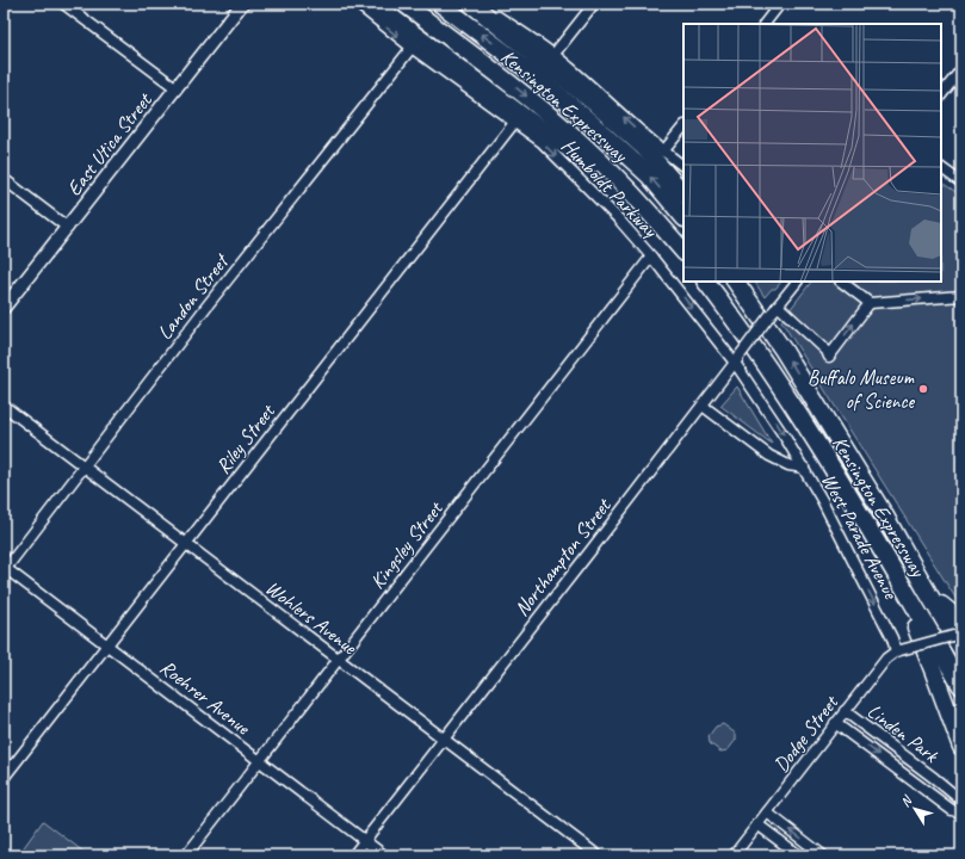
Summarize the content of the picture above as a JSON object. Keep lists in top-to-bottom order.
{
  "streets": {
    "highway": ["Kensington Expressway"],
    "street": [
      "East Utica Street",
      "Humboldt Parkway",
      "Landon Street",
      "Riley Street",
      "West Parade Avenue",
      "Kingsley Street",
      "Northampton Street",
      "Wohlers Avenue",
      "Roehrer Avenue",
      "Linden Park",
      "Dodge Street"
    ]
  },
  "crossings": [
    ["Humboldt Parkway", "Landon Street"],
    ["Humboldt Parkway", "Riley Street"],
    ["Humboldt Parkway", "West Parade Avenue"],
    ["Humboldt Parkway", "Kingsley Street"],
    ["Humboldt Parkway", "Northampton Street"],
    ["Landon Street", "Wohlers Avenue"],
    ["Landon Street", "Roehrer Avenue"],
    ["Riley Street", "Wohlers Avenue"],
    ["Riley Street", "Roehrer Avenue"],
    ["West Parade Avenue", "Northampton Street"],
    ["West Parade Avenue", "Dodge Street"],
    ["Kingsley Street", "Wohlers Avenue"],
    ["Kingsley Street", "Roehrer Avenue"],
    ["Northampton Street", "Wohlers Avenue"],
    ["Northampton Street", "Roehrer Avenue"],
    ["Linden Park", "Dodge Street"]
  ],
  "one_way": ["West Parade Avenue"],
  "places": ["Buffalo Museum of Science"],
  "north": "top left"
}
